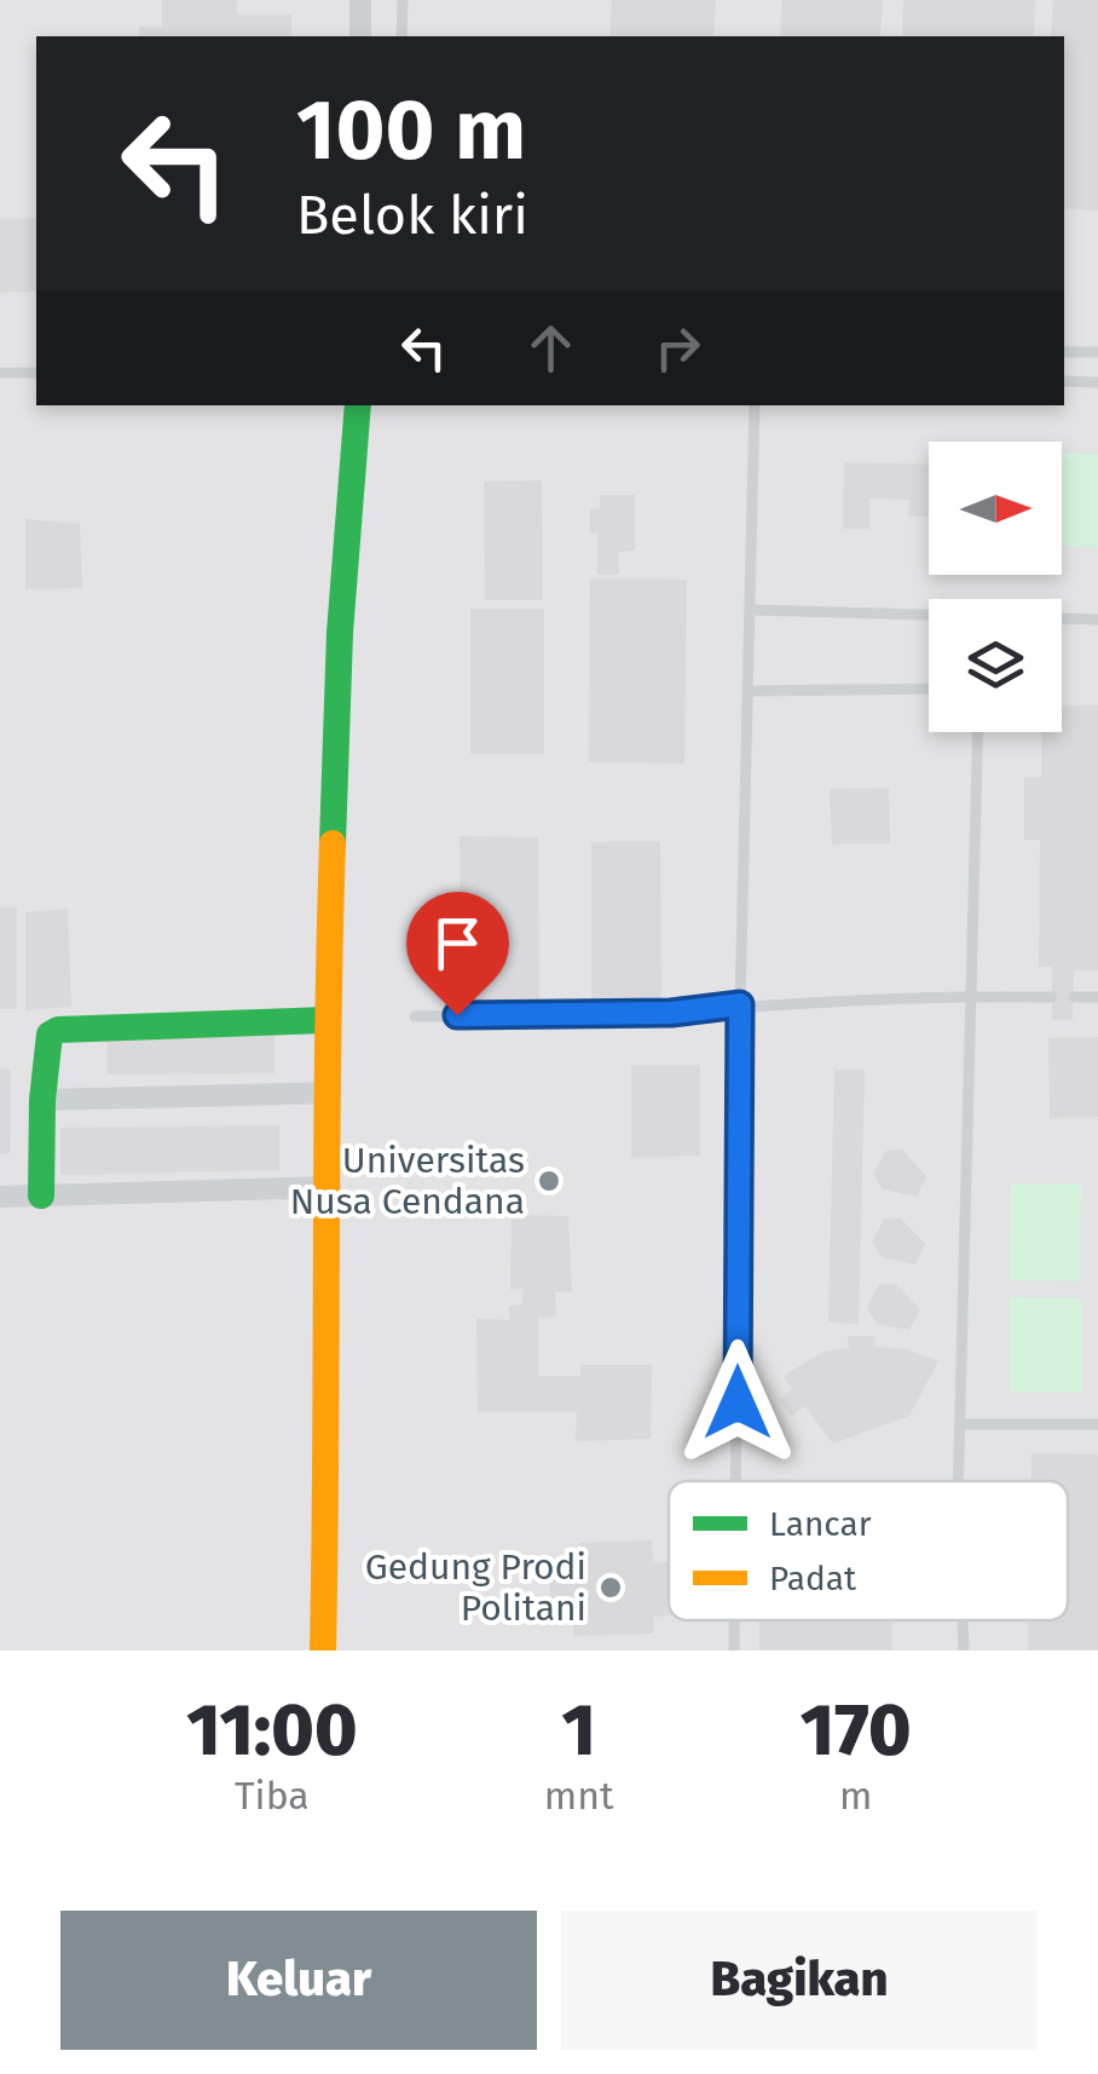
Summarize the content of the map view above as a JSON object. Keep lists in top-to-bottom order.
{
  "places": ["Universitas Nusa Cendana", "Gedung Prodi Politani"],
  "legend": ["Lancar", "Padat"],
  "north": "right",
  "page": {
    "turn": ["100 m", "Belok kiri"],
    "eta": [
      "11:00",
      "Tiba",
      "1",
      "mnt",
      "170",
      "m"
    ],
    "buttons": ["Keluar", "Bagikan"]
  }
}
